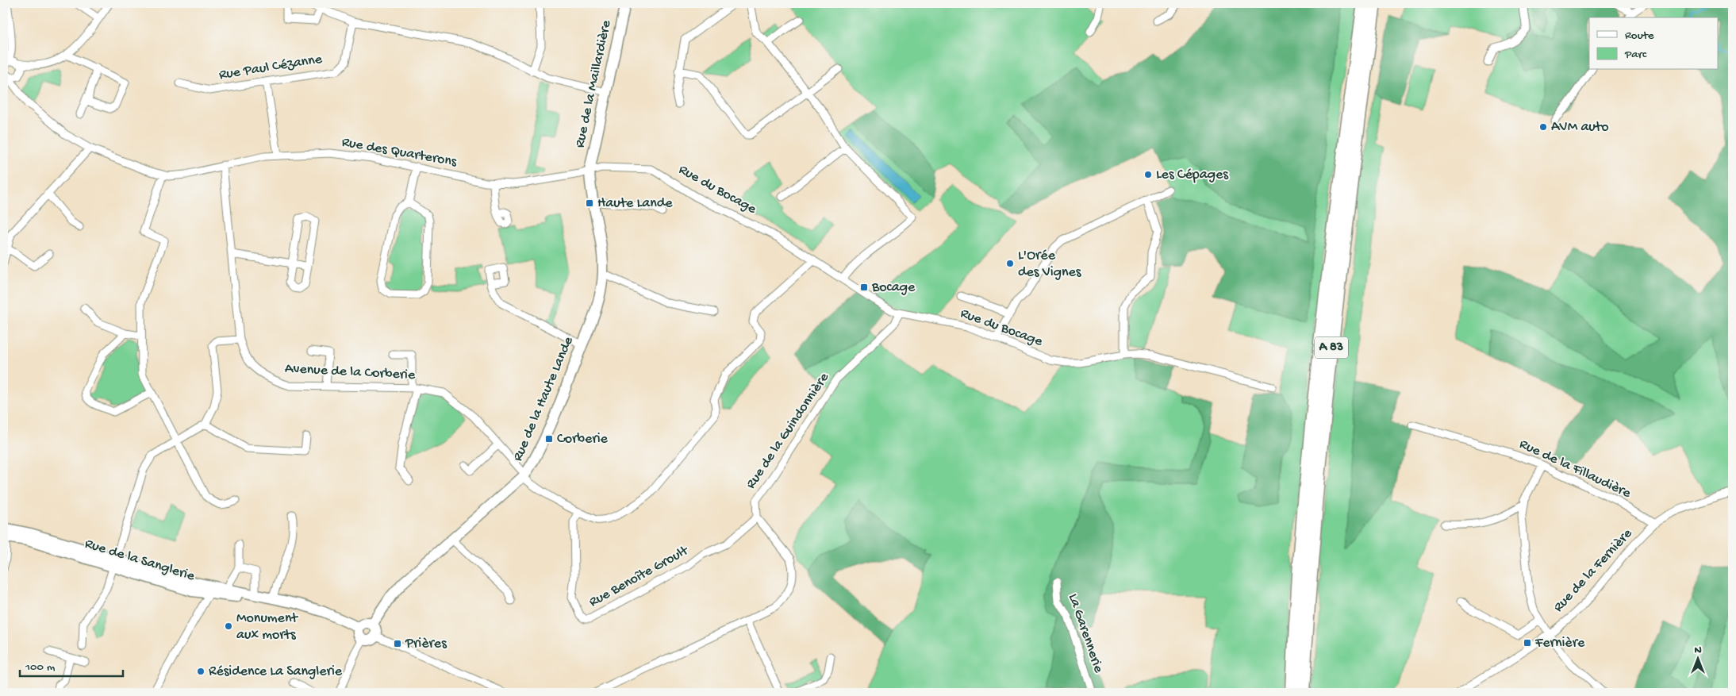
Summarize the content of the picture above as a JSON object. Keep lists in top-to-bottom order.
{
  "streets": {
    "highway": ["A 83"],
    "street": [
      "Rue Paul Cézanne",
      "Rue de la Maillardière",
      "Rue des Quarterons",
      "Rue du Bocage",
      "Avenue de la Corberie",
      "Rue de la Haute Lande",
      "Rue de la Guindonnière",
      "Rue de la Fillaudière",
      "Rue de la Sanglerie",
      "Rue de la Fernière",
      "Rue Benoîte Groult",
      "La Garennerie"
    ]
  },
  "crossings": [
    ["Rue de la Maillardière", "Rue des Quarterons"],
    ["Rue de la Maillardière", "Rue du Bocage"],
    ["Rue de la Maillardière", "Rue de la Haute Lande"],
    ["Rue des Quarterons", "Rue du Bocage"],
    ["Rue des Quarterons", "Avenue de la Corberie"],
    ["Rue des Quarterons", "Rue de la Haute Lande"],
    ["Rue du Bocage", "Avenue de la Corberie"],
    ["Rue du Bocage", "Rue de la Haute Lande"],
    ["Rue du Bocage", "Rue de la Guindonnière"],
    ["Avenue de la Corberie", "Rue de la Haute Lande"],
    ["Avenue de la Corberie", "Rue Benoîte Groult"],
    ["Rue de la Haute Lande", "Rue de la Sanglerie"],
    ["Rue de la Guindonnière", "Rue Benoîte Groult"],
    ["Rue de la Fillaudière", "Rue de la Fernière"]
  ],
  "places": {
    "other": [
      "AVM auto",
      "Les Cépages",
      "L'Orée des Vignes",
      "Monument aux morts",
      "Résidence La Sanglerie"
    ],
    "transit": [
      "Haute Lande",
      "Bocage",
      "Corberie",
      "Fernière",
      "Prières"
    ]
  },
  "legend": ["Route", "Parc"],
  "scale_bar": "100 m",
  "north": "top"
}
